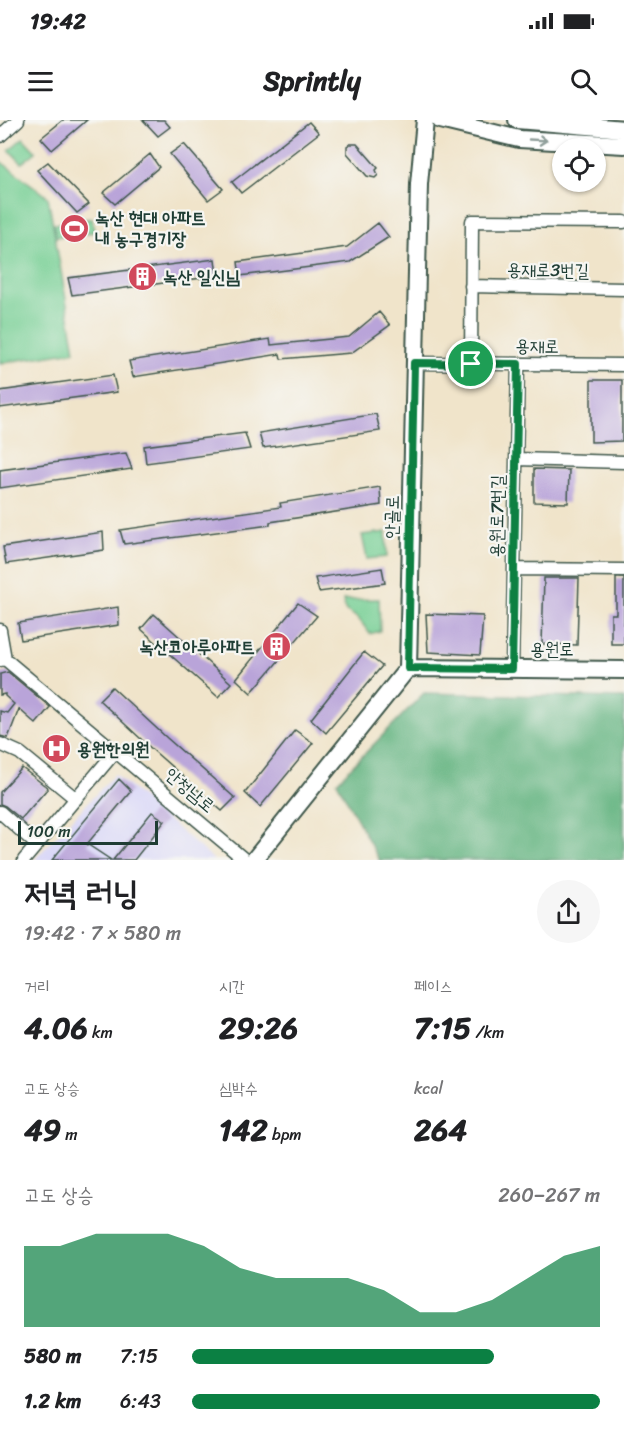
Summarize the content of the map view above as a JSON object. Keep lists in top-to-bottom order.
{
  "streets": {
    "main road": ["안골로", "용원로"],
    "street": [
      "용재로3번길",
      "용재로",
      "용원로7번길",
      "안청남로"
    ]
  },
  "crossings": [
    ["용재로", "용원로7번길"],
    ["용재로", "안골로"],
    ["용원로7번길", "용원로"],
    ["안골로", "용원로"]
  ],
  "places": {
    "sports": ["녹산 현대 아파트 내 농구경기장"],
    "building": ["녹산 일신님", "녹산코아루아파트"],
    "hospital": ["용원한의원"]
  },
  "scale_bar": "100 m",
  "page": {
    "status": "19:42",
    "header": "Sprintly",
    "scale": "100 m",
    "heading": ["저녁 러닝", "19:42 · 7 × 580 m"],
    "stats": [
      ["거리", "4.06 km"],
      ["시간", "29:26"],
      ["페이스", "7:15 /km"],
      ["고도 상승", "49 m"],
      ["심박수", "142 bpm"],
      ["kcal", "264"]
    ],
    "chart": ["고도 상승", "260–267 m"],
    "list": [
      {
        "name": "580 m",
        "note": "7:15"
      },
      {
        "name": "1.2 km",
        "note": "6:43"
      }
    ]
  }
}
